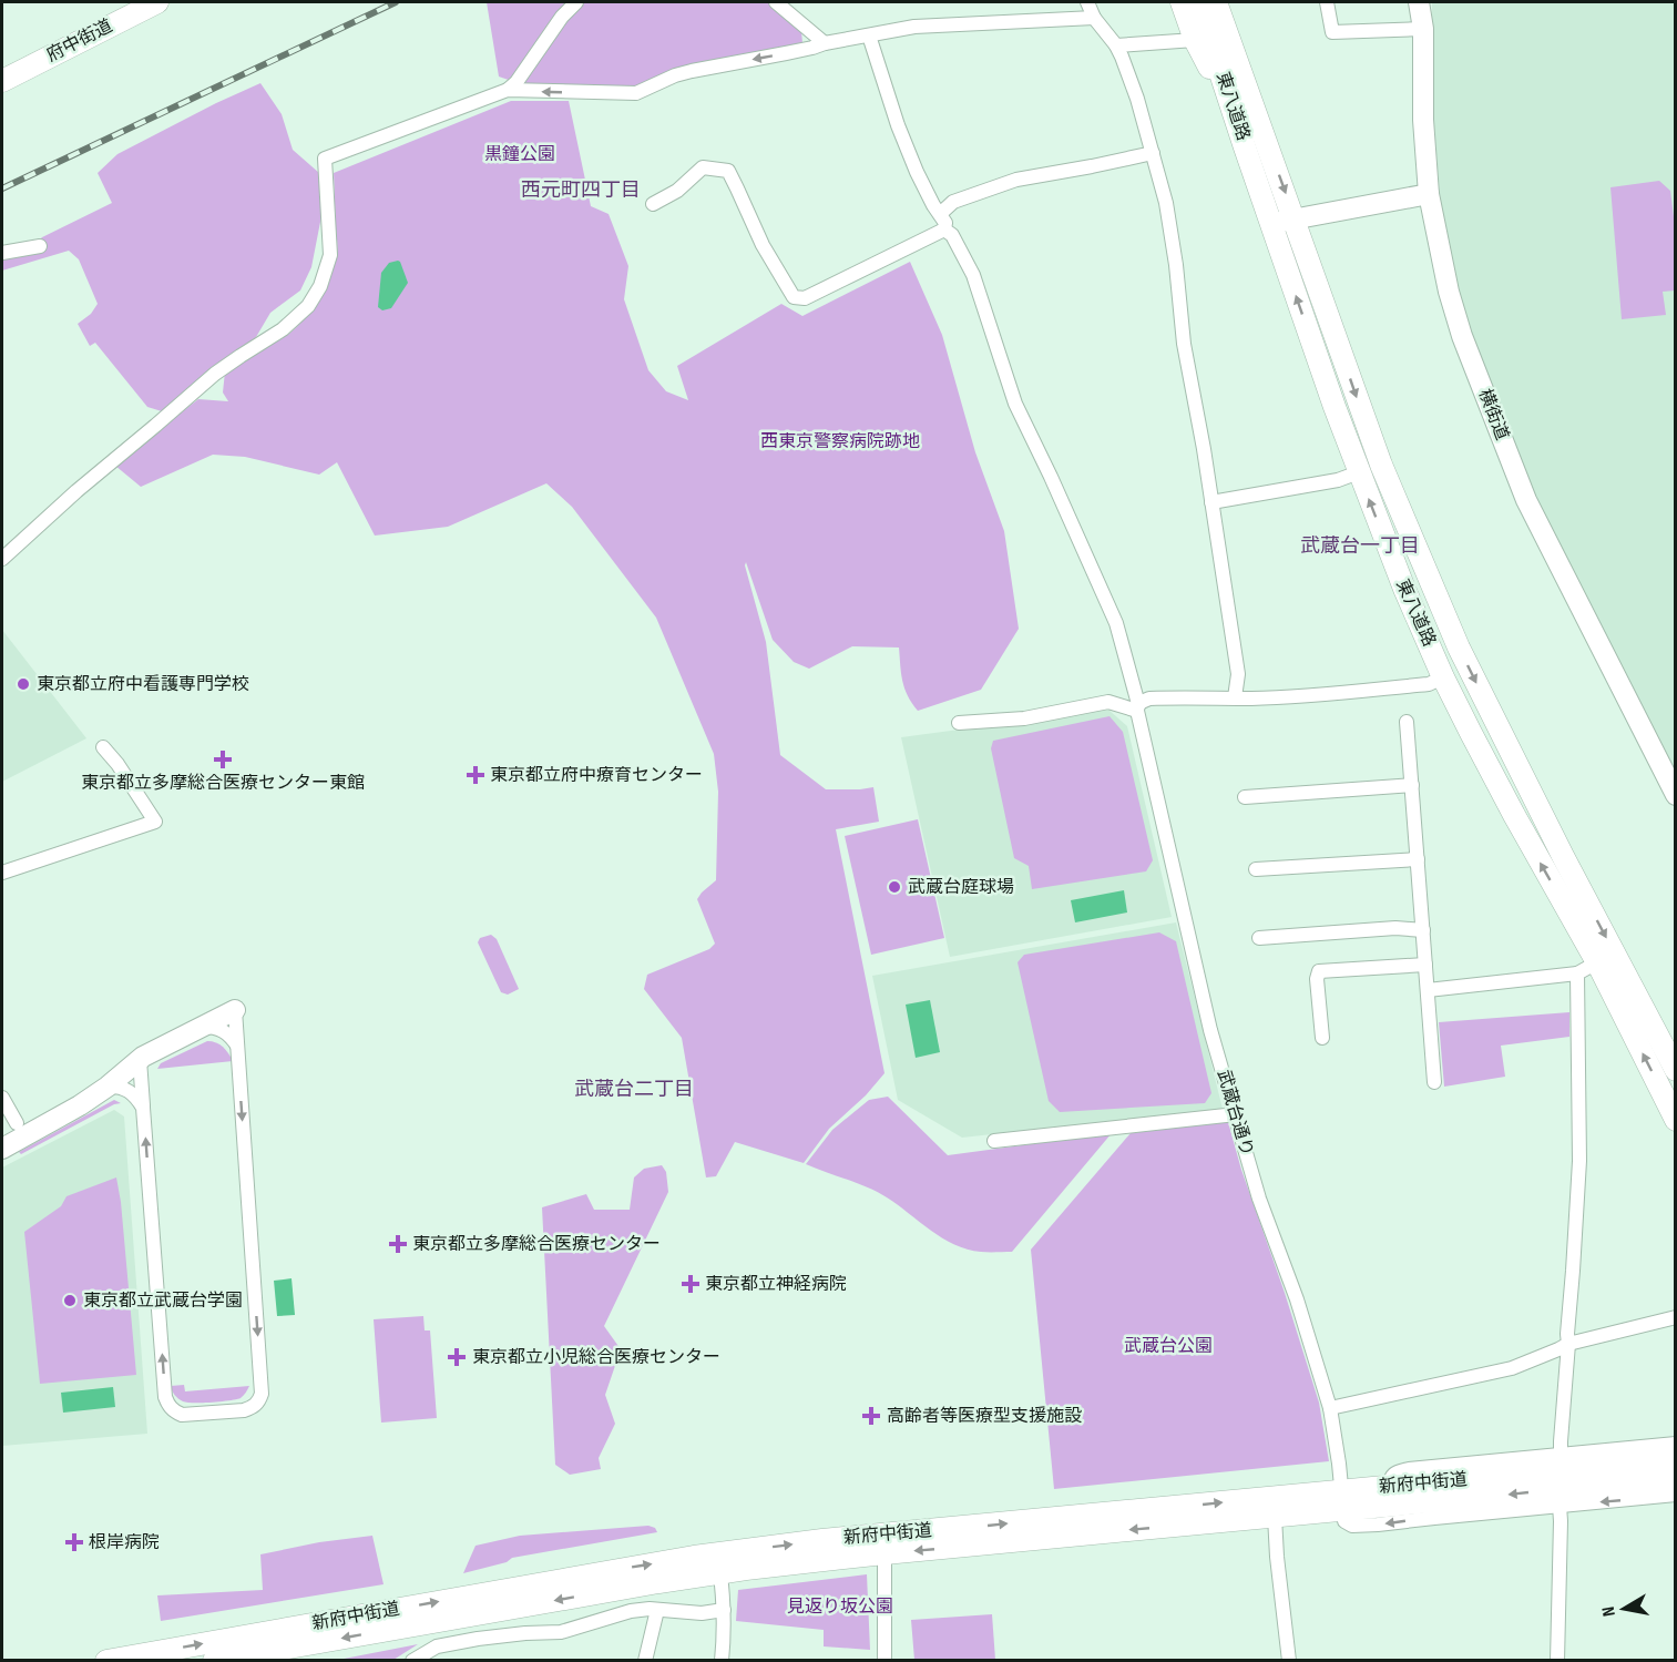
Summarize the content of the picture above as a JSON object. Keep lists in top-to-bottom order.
{
  "streets": {
    "main road": ["府中街道", "東八道路", "新府中街道"],
    "street": ["横街道", "武蔵台通り"]
  },
  "crossings": [
    ["武蔵台通り", "新府中街道"]
  ],
  "districts": ["西元町四丁目", "武蔵台一丁目", "武蔵台二丁目"],
  "parks": [
    "黒鐘公園",
    "西東京警察病院跡地",
    "武蔵台公園",
    "見返り坂公園"
  ],
  "places": {
    "other": ["東京都立府中看護専門学校", "武蔵台庭球場", "東京都立武蔵台学園"],
    "health": [
      "東京都立多摩総合医療センター東館",
      "東京都立府中療育センター",
      "東京都立多摩総合医療センター",
      "東京都立神経病院",
      "東京都立小児総合医療センター",
      "高齢者等医療型支援施設",
      "根岸病院"
    ]
  },
  "north": "left"
}
